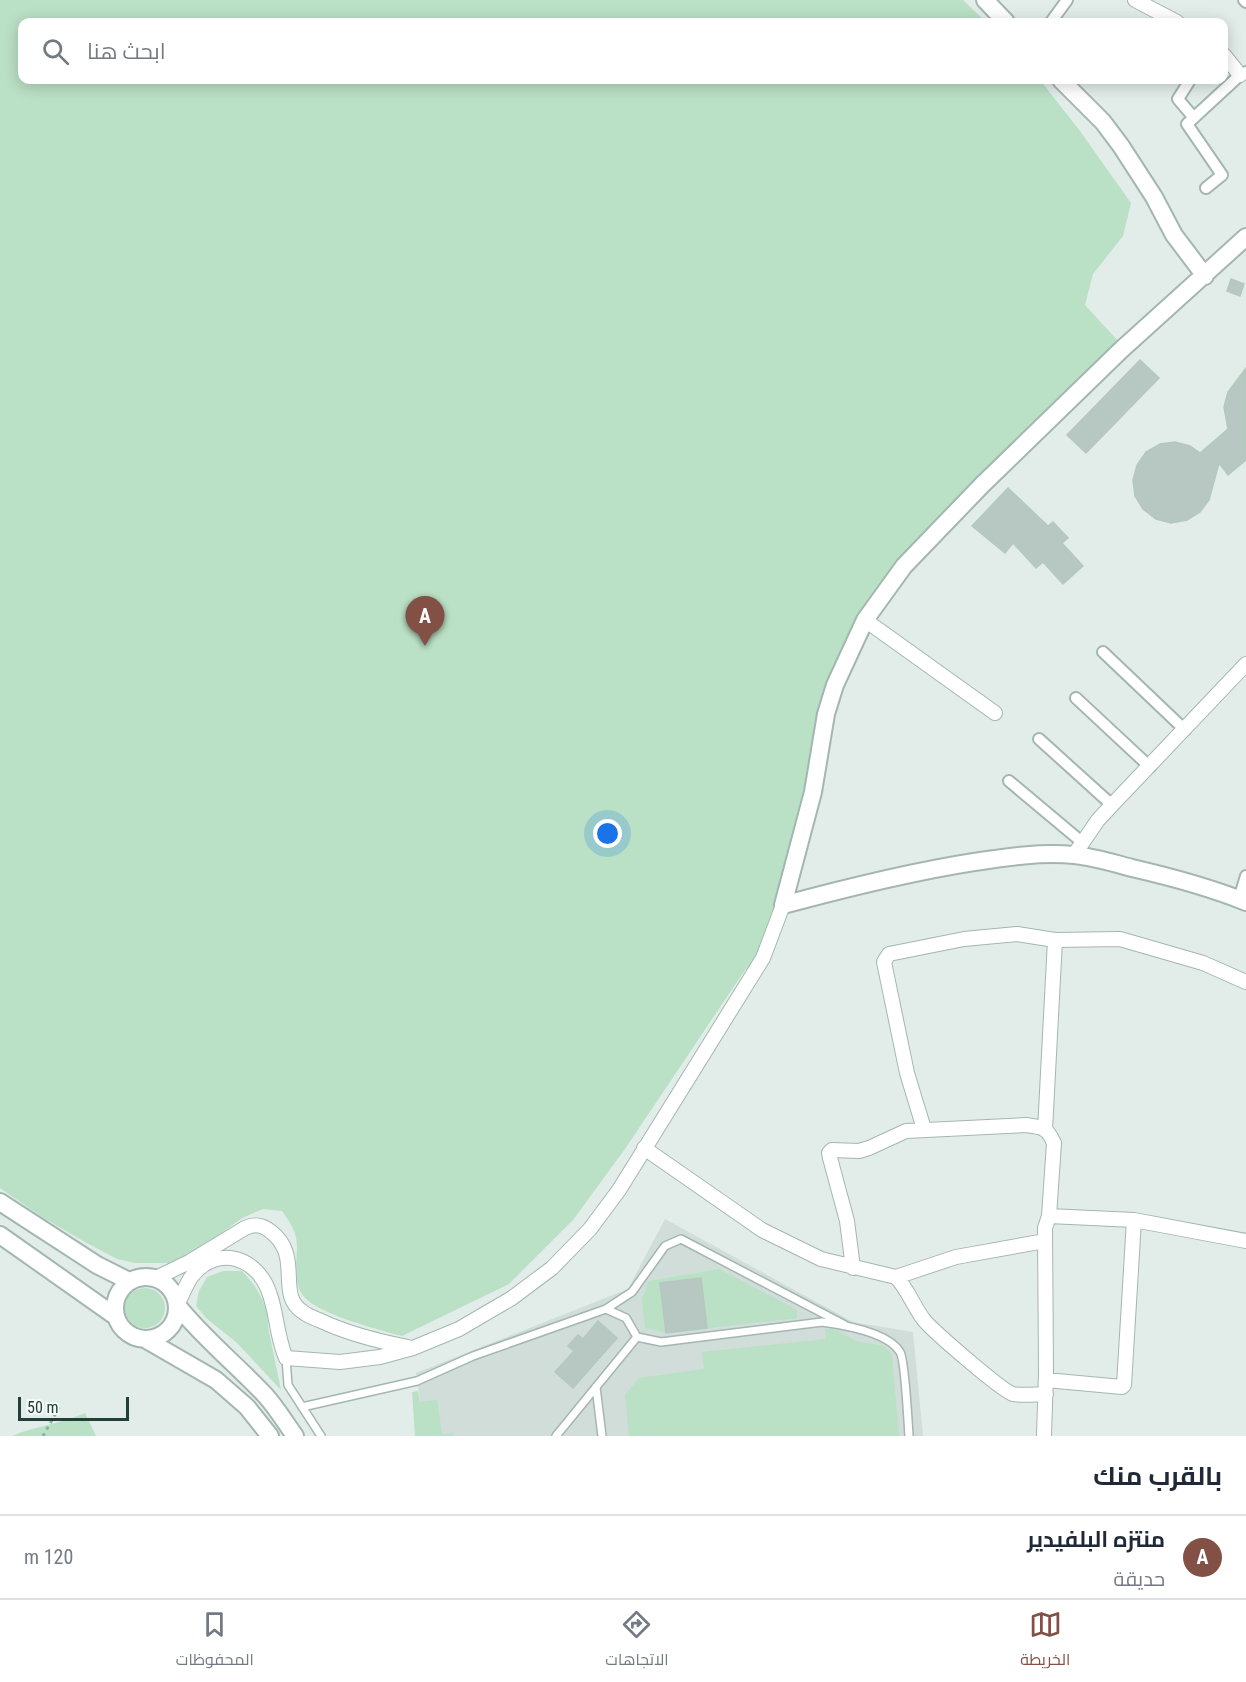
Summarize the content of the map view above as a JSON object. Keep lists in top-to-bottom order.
{
  "scale_bar": "50 m",
  "page": {
    "search": "ابحث هنا",
    "pins": "A",
    "scale": "50 m",
    "heading": "بالقرب منك",
    "list": [
      {
        "mark": "A",
        "name": "منتزه البلفيدير",
        "note": "حديقة",
        "value": "120 m"
      }
    ],
    "nav": ["الخريطة", "الاتجاهات", "المحفوظات"]
  }
}
